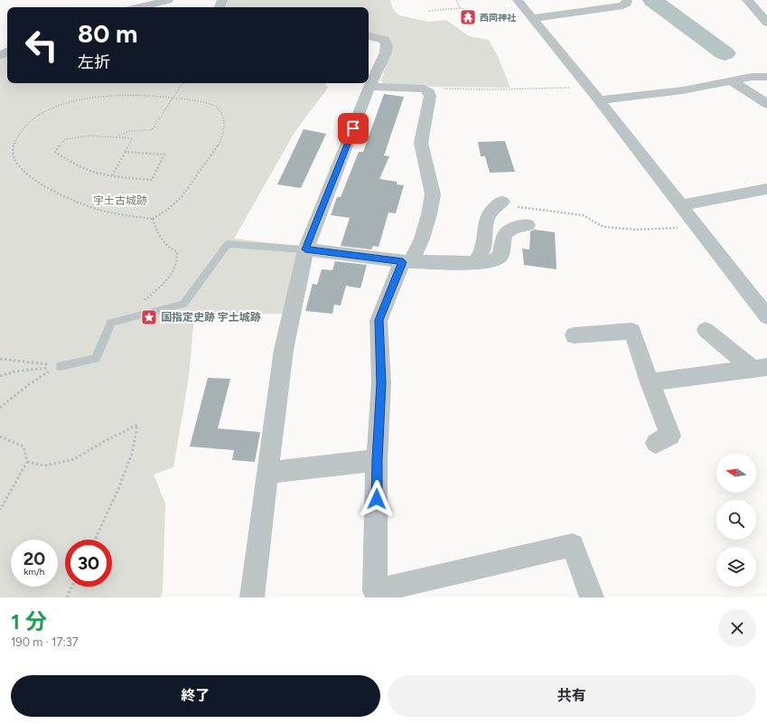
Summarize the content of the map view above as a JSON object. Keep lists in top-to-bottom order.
{
  "parks": ["宇土古城跡"],
  "places": {
    "temple": ["西岡神社"],
    "place": ["国指定史跡 宇土城跡"]
  },
  "north": "left",
  "page": {
    "turn": ["80 m", "左折"],
    "speed": "20 km/h",
    "limit": "30",
    "heading": ["1 分", "190 m · 17:37"],
    "buttons": ["終了", "共有"]
  }
}
